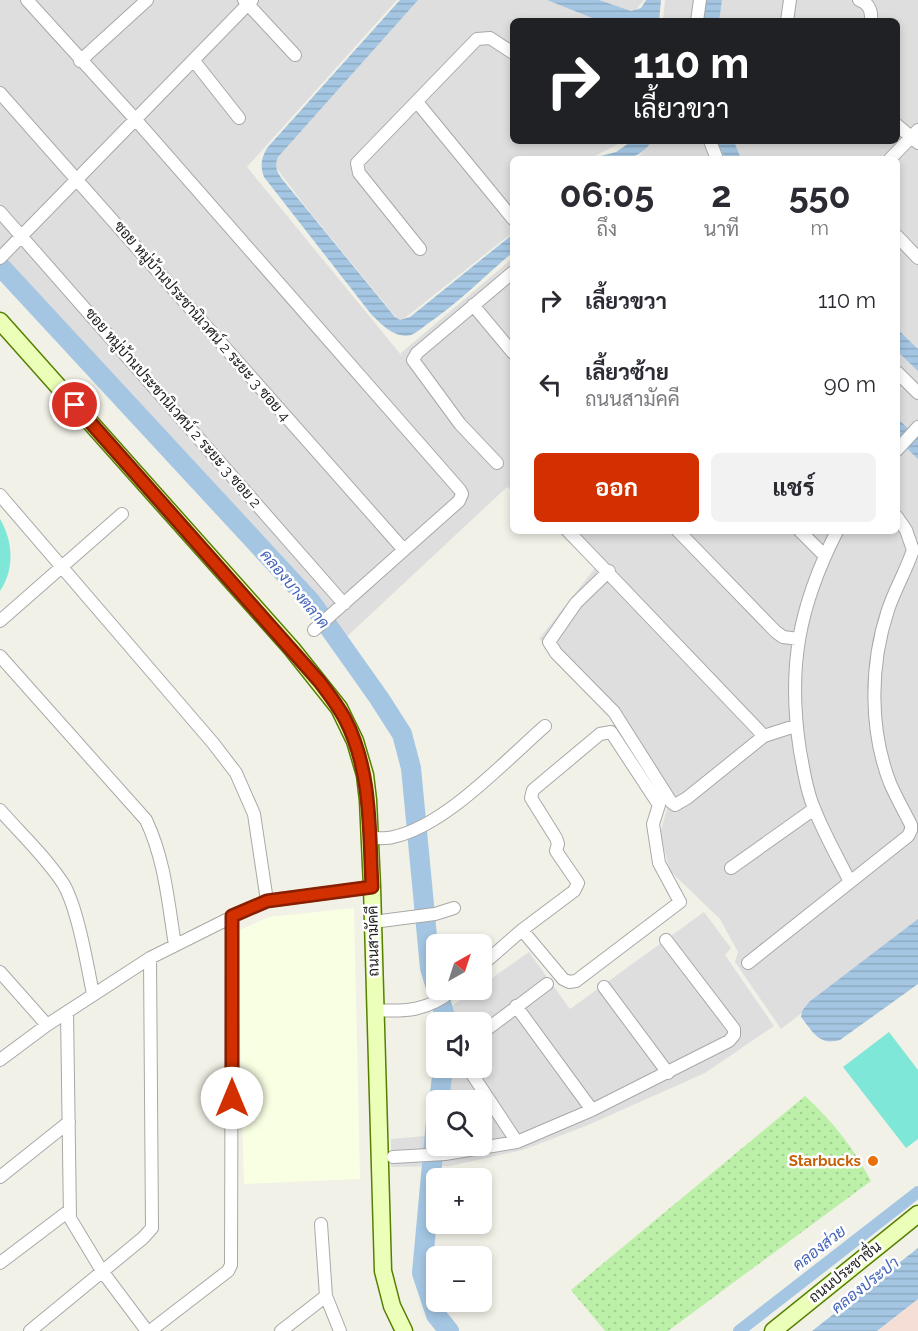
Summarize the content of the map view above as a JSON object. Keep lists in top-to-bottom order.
{
  "streets": {
    "main road": ["ถนนสามัคคี", "ถนนประชาชื่น"],
    "street": ["ซอย หมู่บ้านประชานิเวศน์ 2 ระยะ 3 ซอย 4", "ซอย หมู่บ้านประชานิเวศน์ 2 ระยะ 3 ซอย 2"]
  },
  "water": ["คลองบางตลาด", "คลองส่วย", "คลองประปา"],
  "places": ["Starbucks"],
  "north": "top right",
  "page": {
    "turn": ["110 m", "เลี้ยวขวา"],
    "eta": [
      "06:05",
      "ถึง",
      "2",
      "นาที",
      "550",
      "m"
    ],
    "list": [
      {
        "name": "เลี้ยวขวา",
        "value": "110 m"
      },
      {
        "name": "เลี้ยวซ้าย",
        "note": "ถนนสามัคคี",
        "value": "90 m"
      }
    ],
    "buttons": ["ออก", "แชร์"],
    "map_buttons": ["+", "−"]
  }
}
